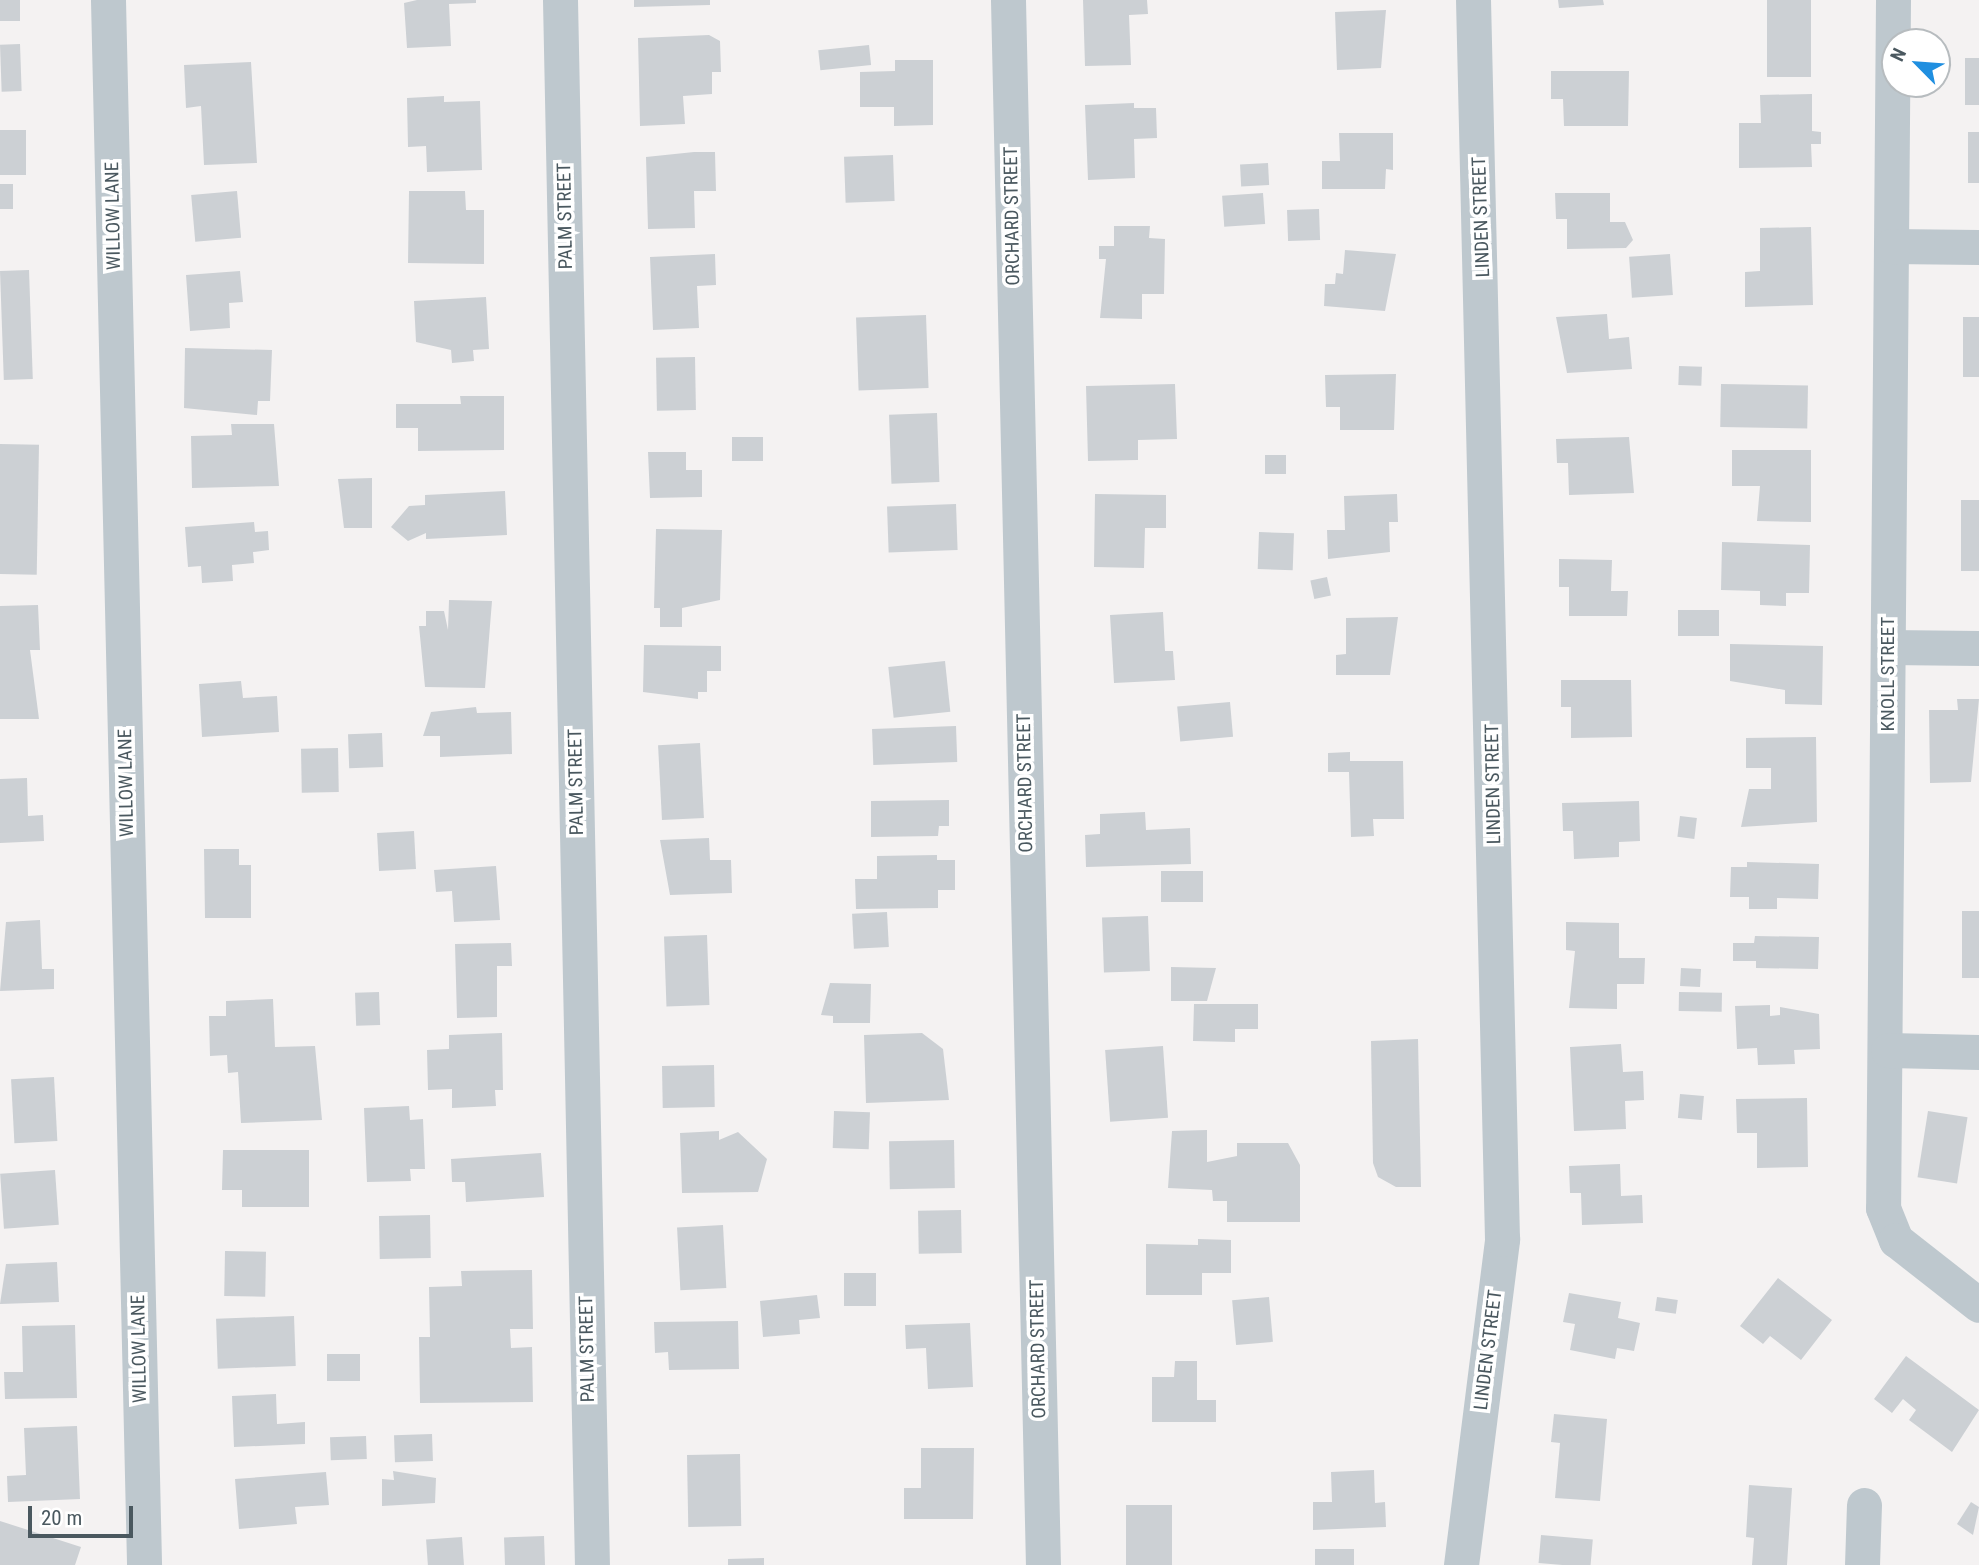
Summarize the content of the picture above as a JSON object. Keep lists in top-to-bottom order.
{
  "streets": {
    "street": [
      "WILLOW LANE",
      "PALM STREET",
      "ORCHARD STREET",
      "LINDEN STREET",
      "KNOLL STREET"
    ]
  },
  "scale_bar": "20 m",
  "north": "top left"
}
